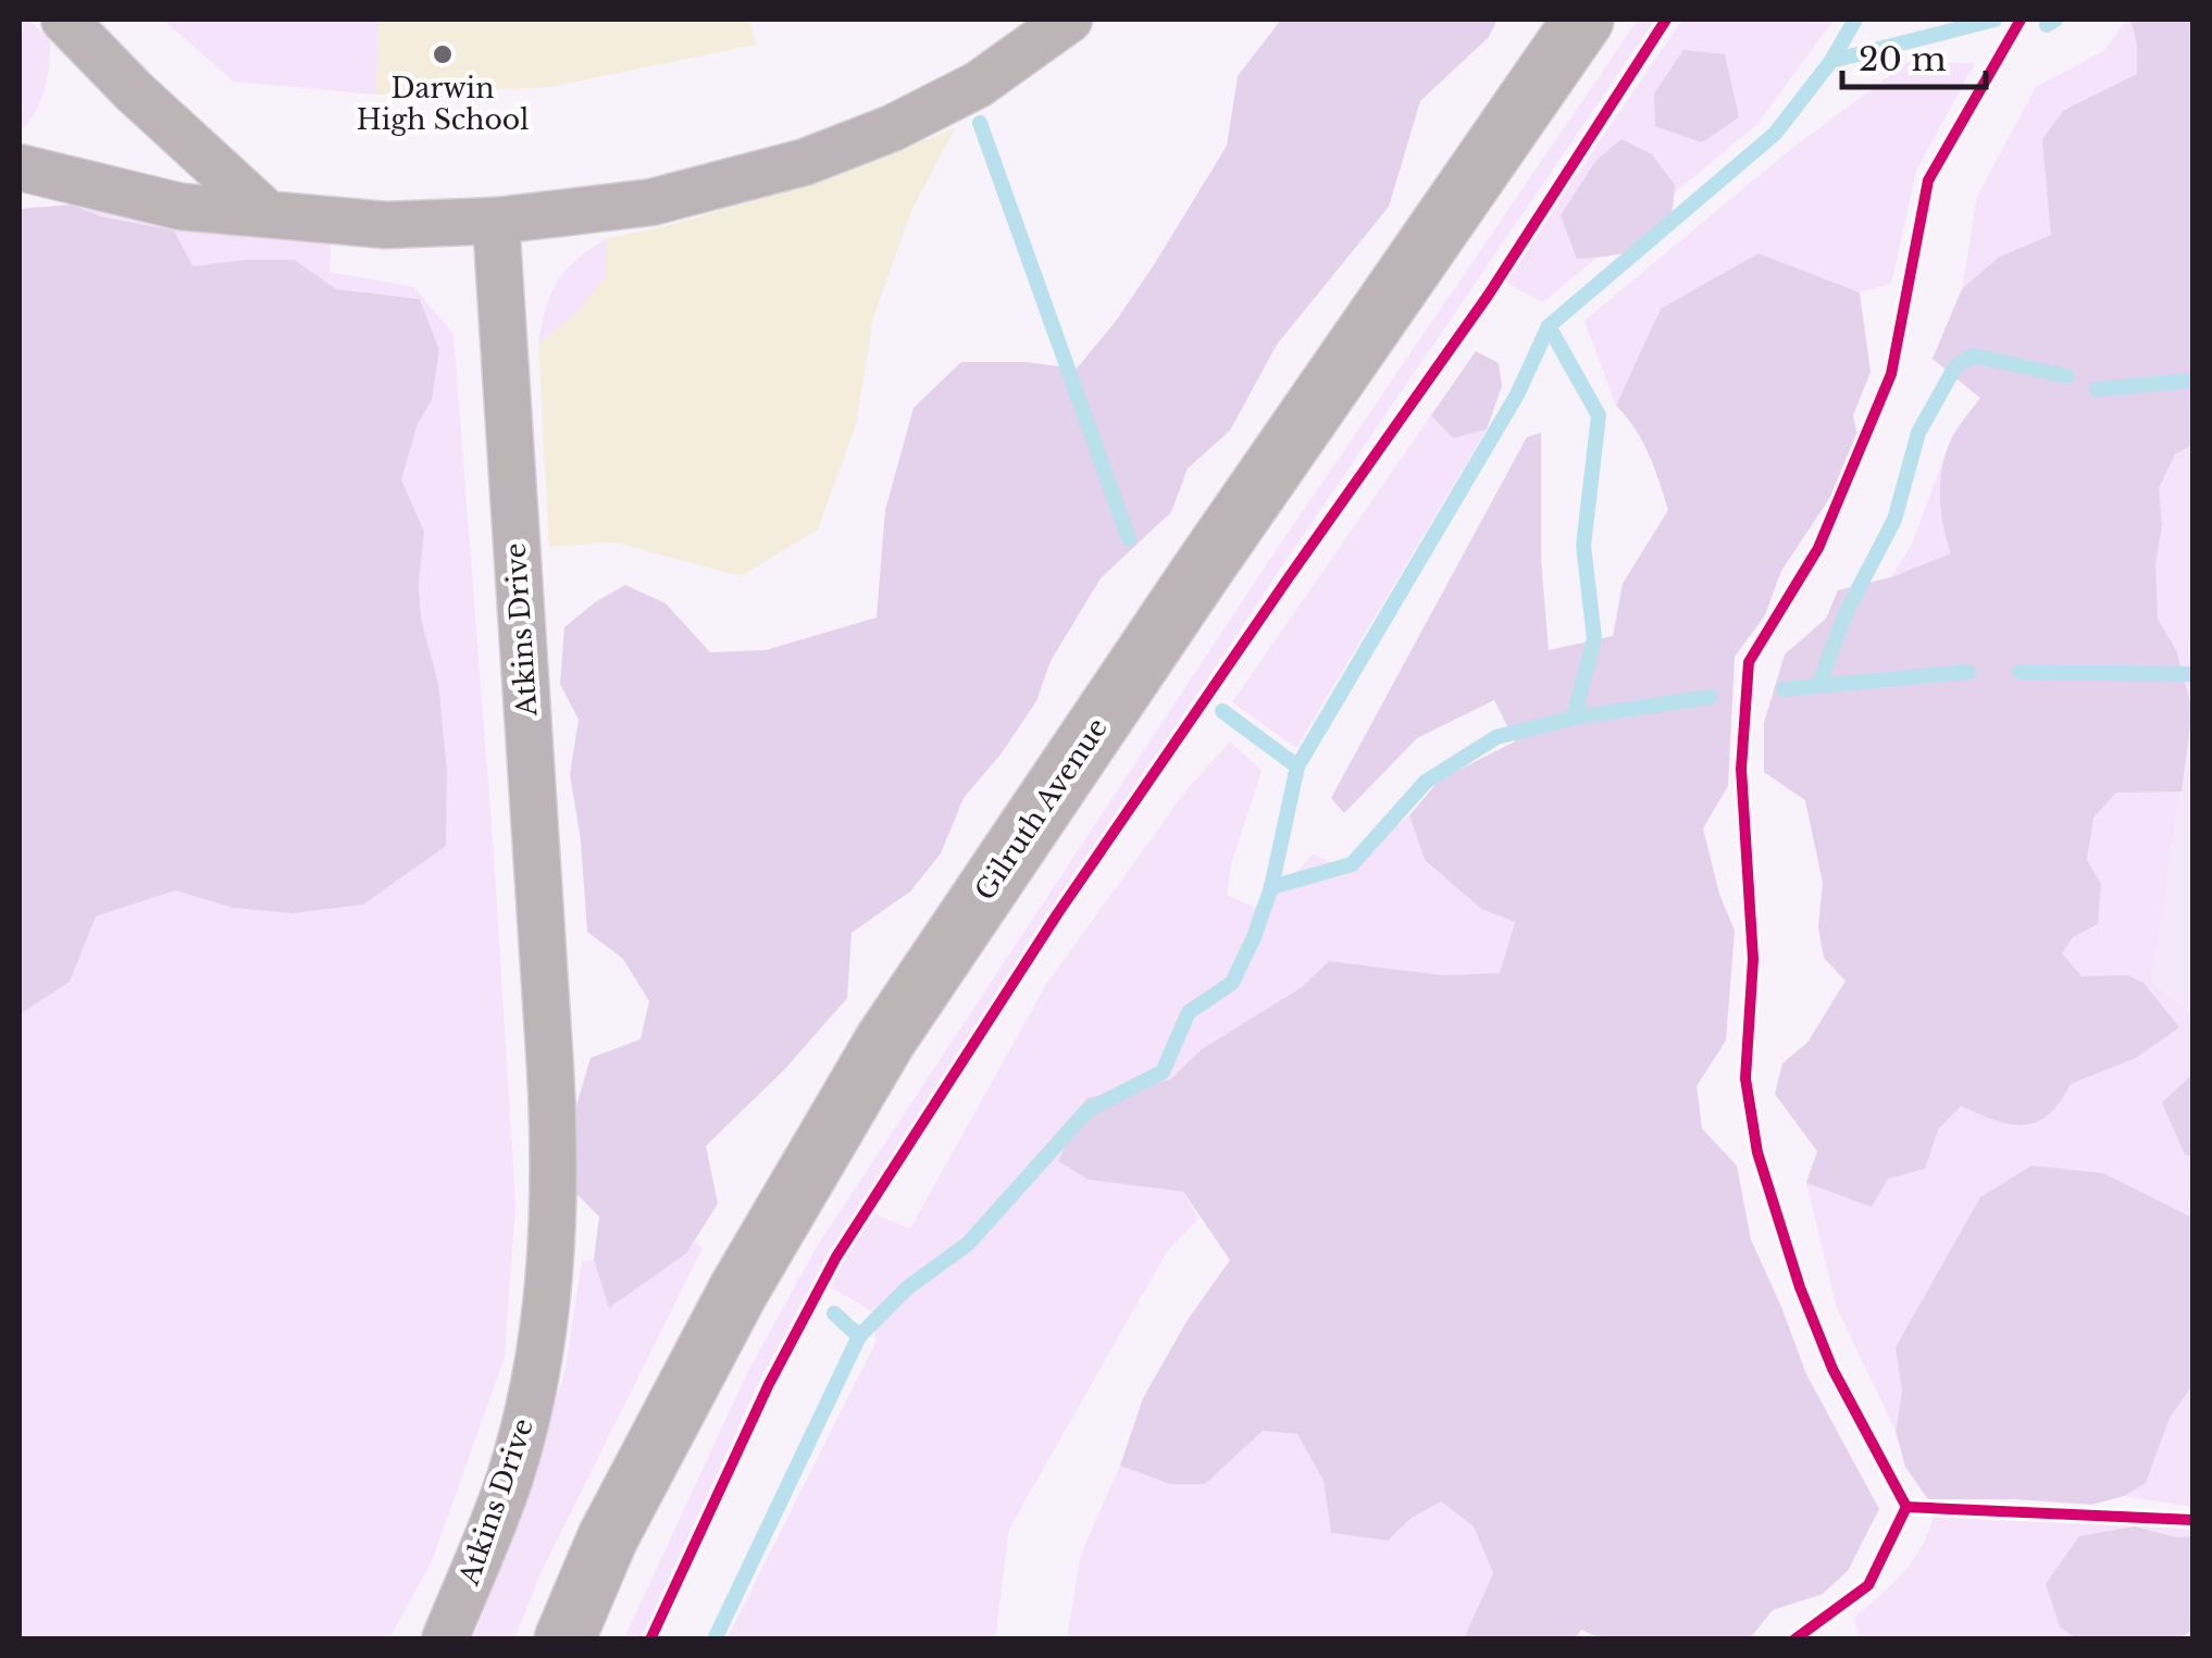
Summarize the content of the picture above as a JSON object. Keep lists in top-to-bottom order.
{
  "streets": {
    "street": ["Atkins Drive", "Gilruth Avenue"]
  },
  "places": ["Darwin High School"],
  "scale_bar": "20 m"
}
